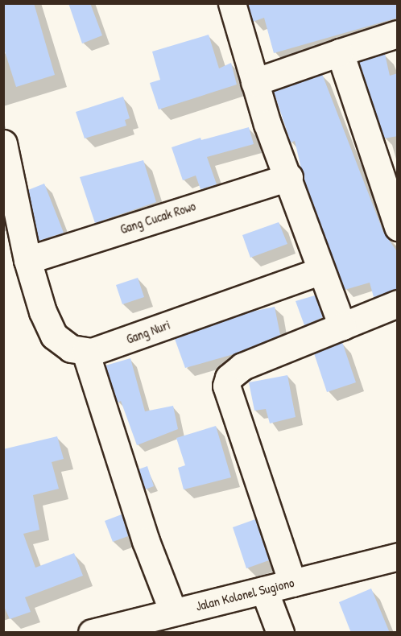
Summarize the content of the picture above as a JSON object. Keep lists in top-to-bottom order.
{
  "streets": {
    "street": ["Gang Cucak Rowo", "Gang Nuri", "Jalan Kolonel Sugiono"]
  }
}
